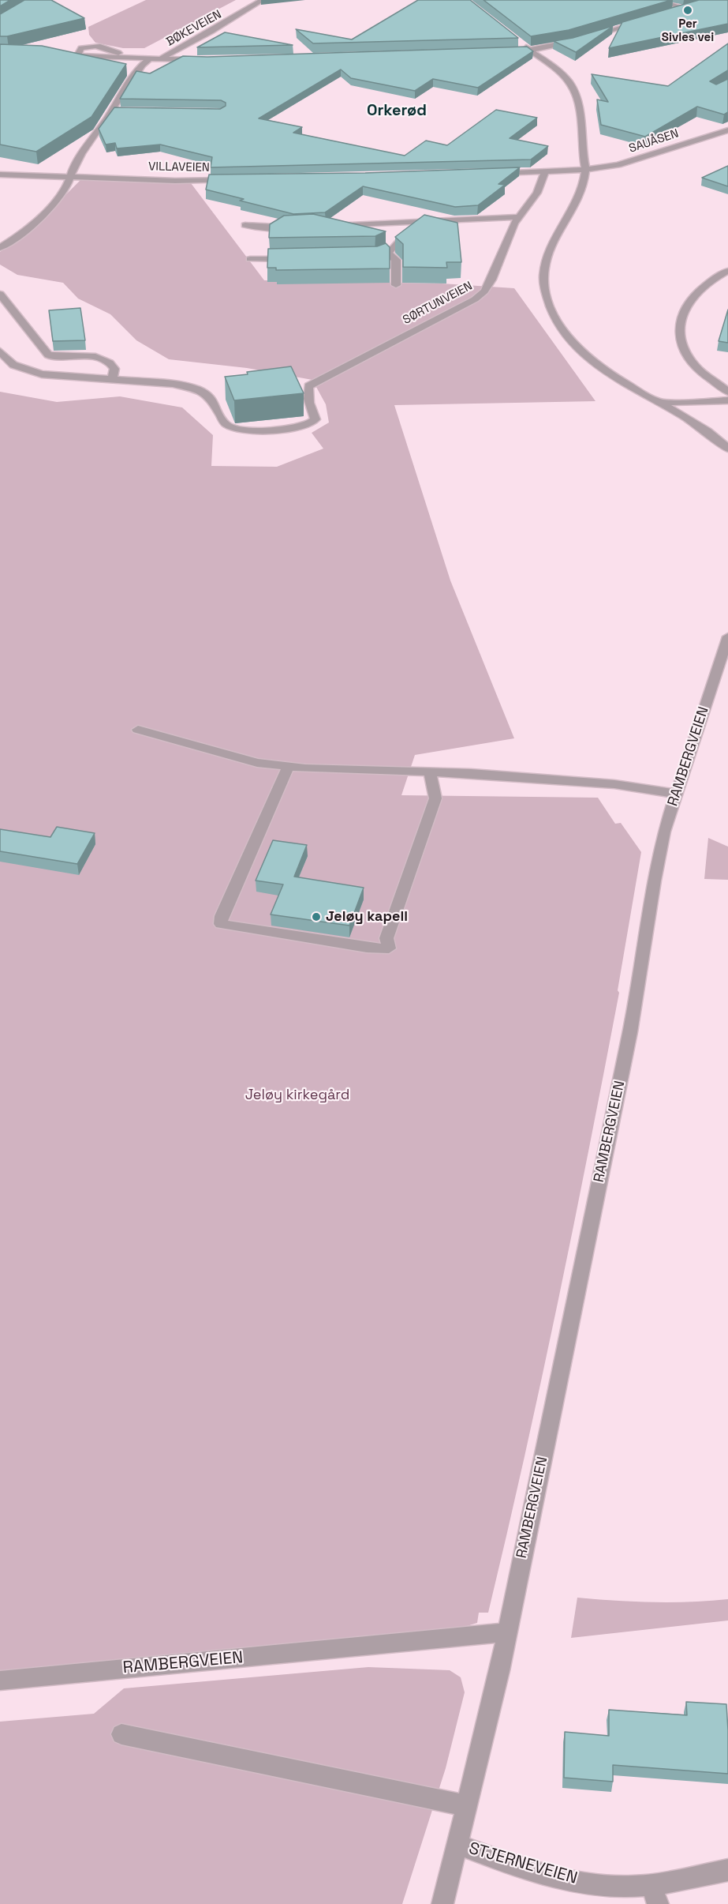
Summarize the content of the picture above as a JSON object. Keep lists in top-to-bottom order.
{
  "streets": {
    "street": [
      "BØKEVEIEN",
      "SAUÅSEN",
      "VILLAVEIEN",
      "SØRTUNVEIEN",
      "RAMBERGVEIEN",
      "STJERNEVEIEN"
    ]
  },
  "crossings": [
    ["RAMBERGVEIEN", "STJERNEVEIEN"]
  ],
  "districts": ["Orkerød"],
  "parks": ["Jeløy kirkegård"],
  "places": ["Per Sivles vei", "Jeløy kapell"]
}
